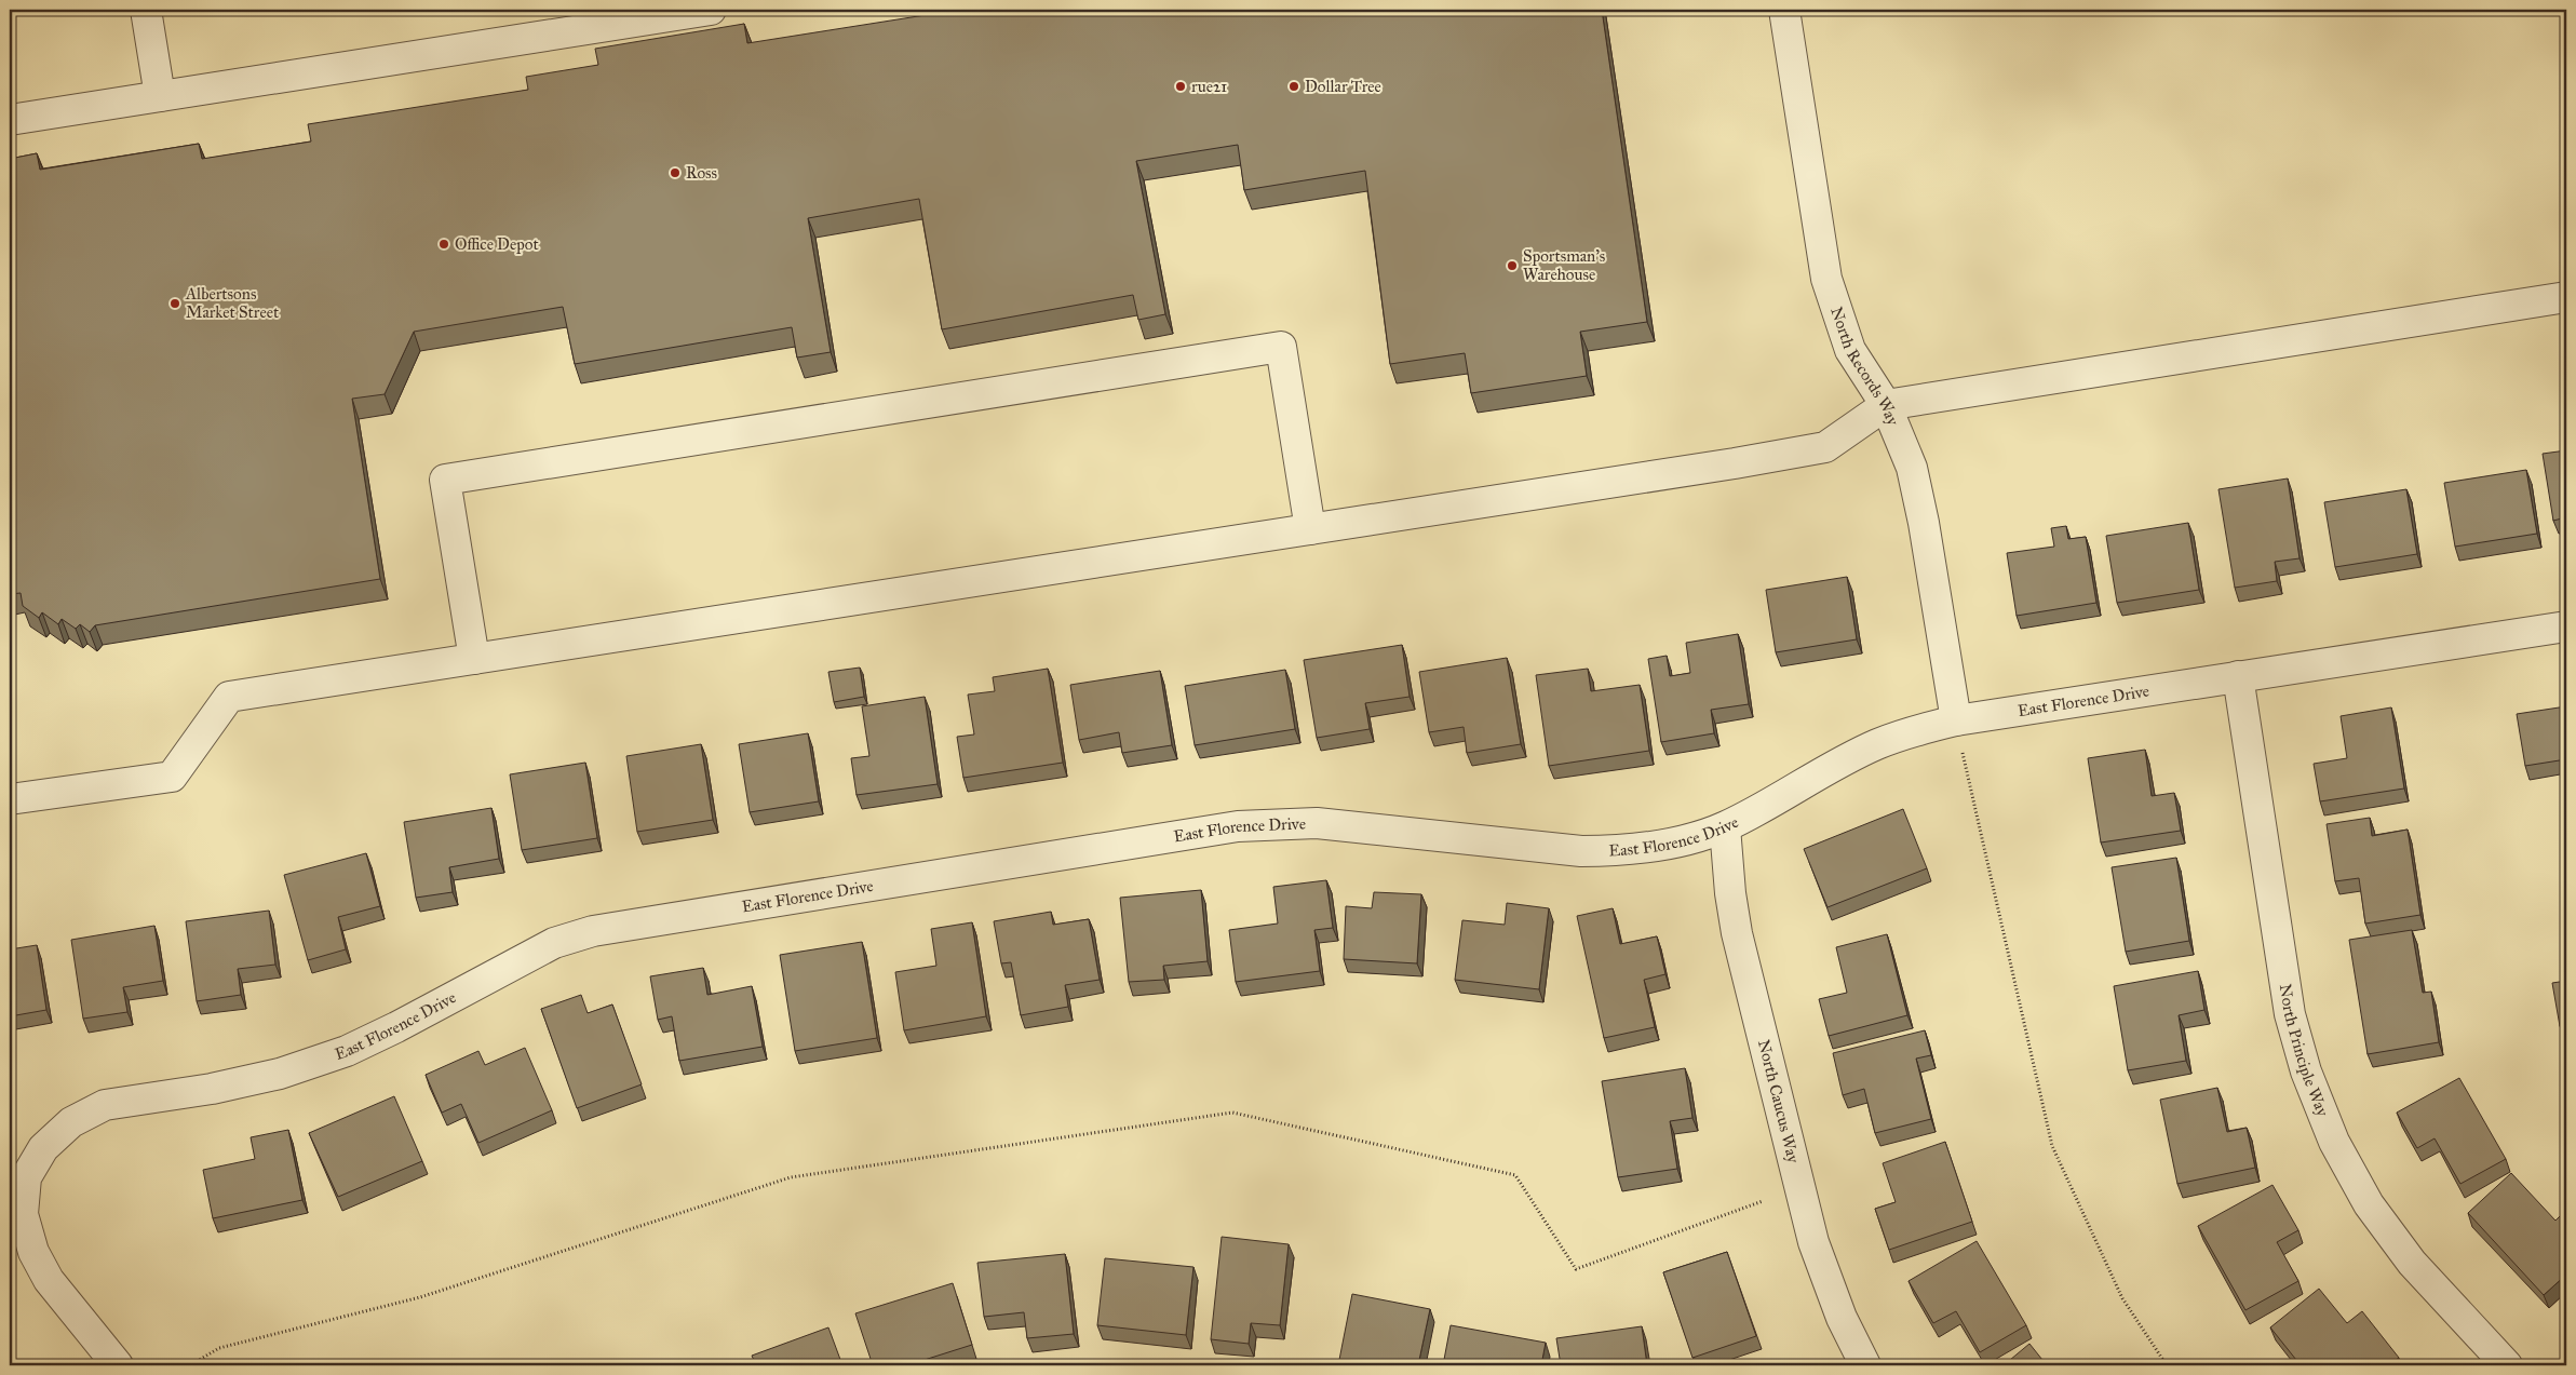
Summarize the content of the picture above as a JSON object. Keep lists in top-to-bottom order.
{
  "streets": {
    "street": [
      "North Records Way",
      "East Florence Drive",
      "North Principle Way",
      "North Caucus Way"
    ]
  },
  "crossings": [
    ["North Records Way", "East Florence Drive"],
    ["East Florence Drive", "North Principle Way"],
    ["East Florence Drive", "North Caucus Way"]
  ],
  "places": [
    "rue21",
    "Dollar Tree",
    "Ross",
    "Office Depot",
    "Sportsman's Warehouse",
    "Albertsons Market Street"
  ]
}
